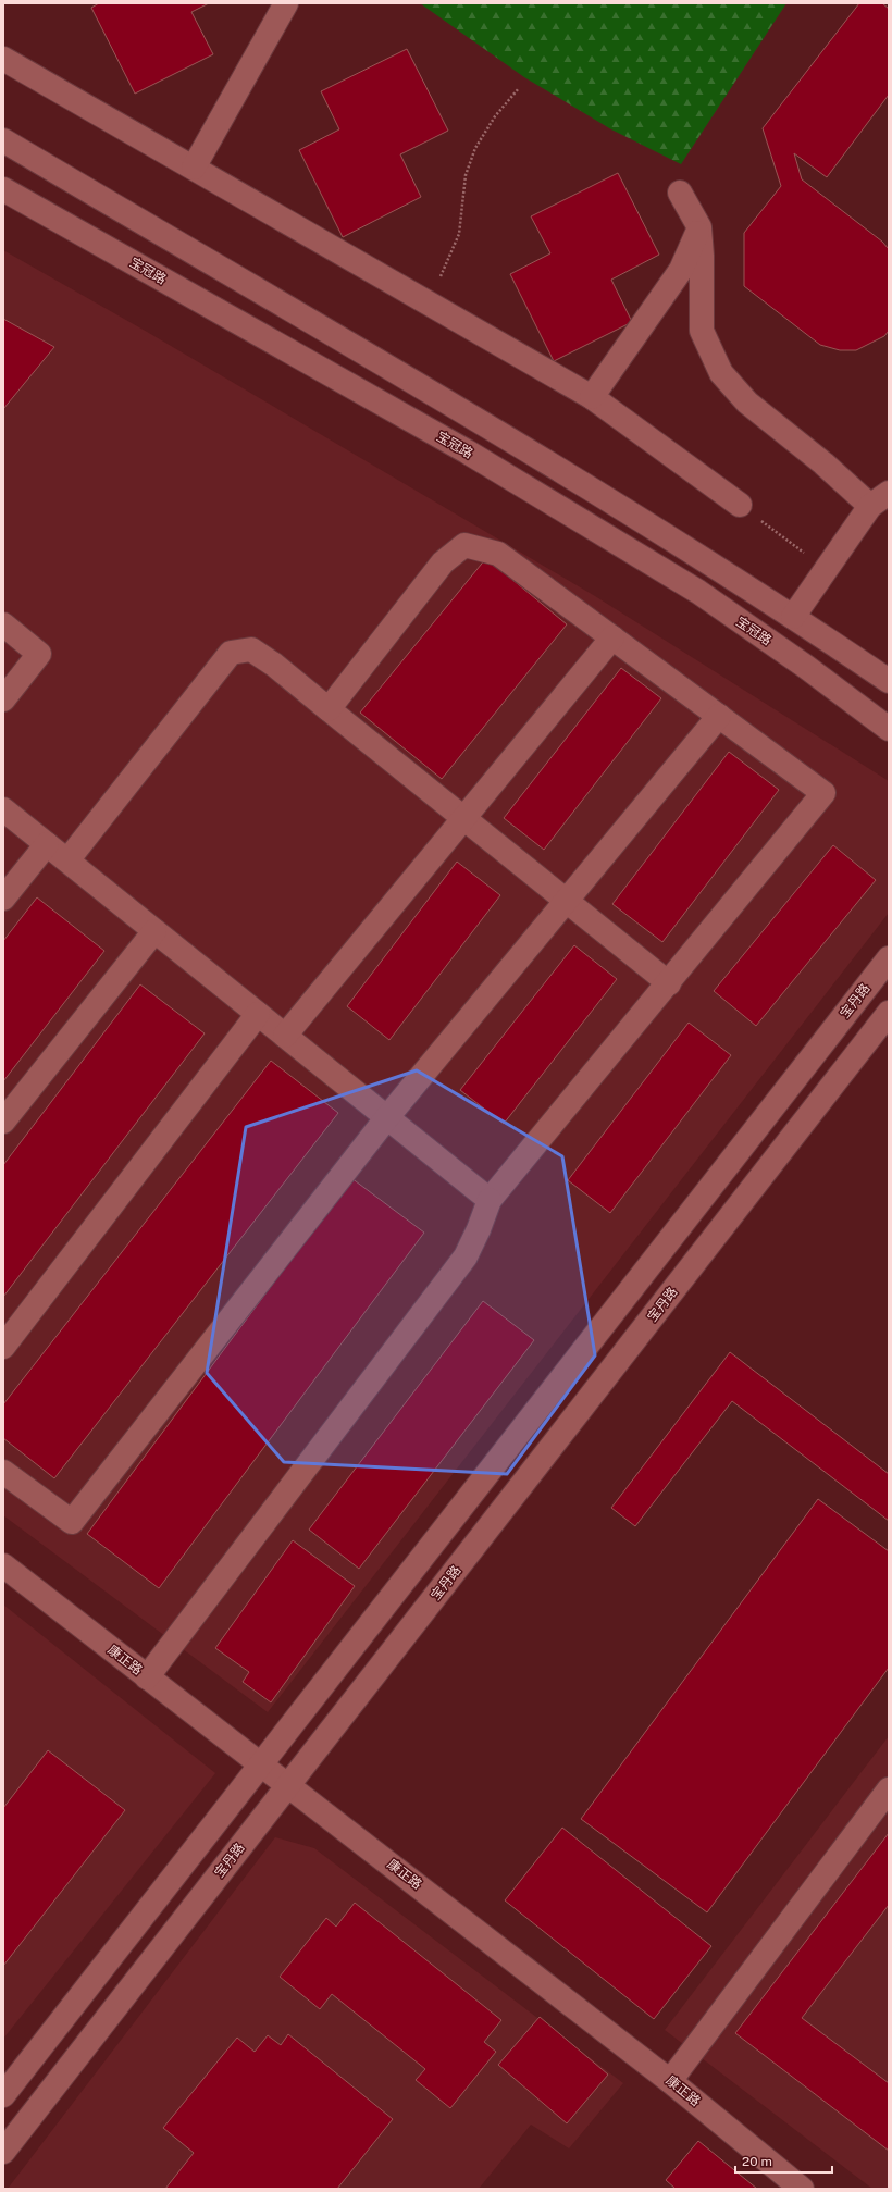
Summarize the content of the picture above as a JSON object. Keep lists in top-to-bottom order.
{
  "streets": {
    "street": ["宝冠路", "宝丹路", "康正路"]
  },
  "crossings": [
    ["宝丹路", "康正路"]
  ],
  "scale_bar": "20 m"
}
